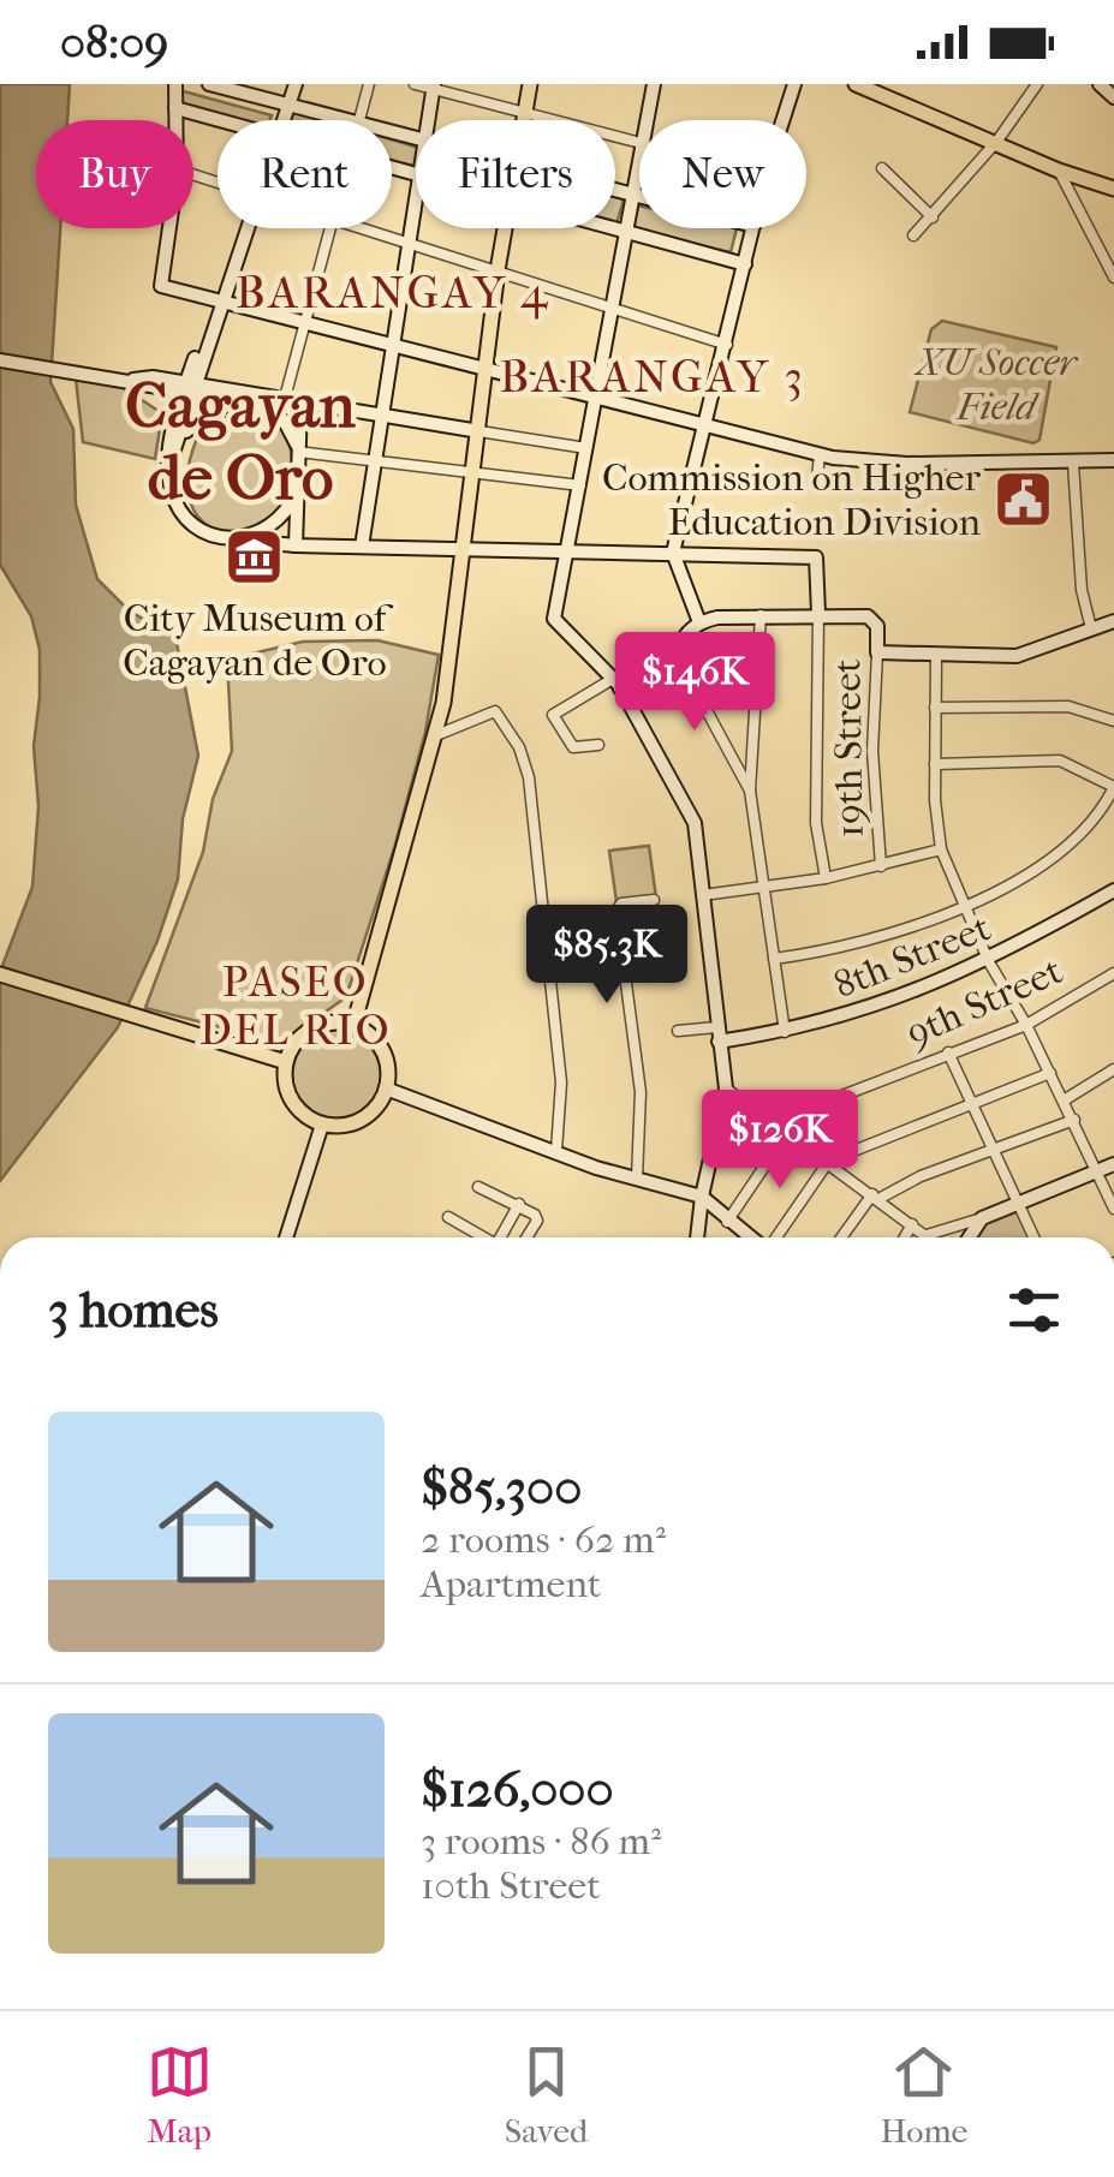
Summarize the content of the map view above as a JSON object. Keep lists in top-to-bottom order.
{
  "streets": {
    "street": ["19th Street", "8th Street", "9th Street"]
  },
  "districts": [
    "BARANGAY 4",
    "BARANGAY 3",
    "Cagayan de Oro",
    "PASEO DEL RIO"
  ],
  "parks": ["XU Soccer Field"],
  "places": {
    "public building": ["Commission on Higher Education Division"],
    "museum": ["City Museum of Cagayan de Oro"]
  },
  "page": {
    "status": "08:09",
    "chip": [
      "Buy",
      "Rent",
      "Filters",
      "New"
    ],
    "price": ["$146K", "$85.3K", "$126K"],
    "heading": "3 homes",
    "list": [
      {
        "name": "$85,300",
        "note": "2 rooms · 62 m² · Apartment"
      },
      {
        "name": "$126,000",
        "note": "3 rooms · 86 m² · 10th Street"
      }
    ],
    "tabs": ["Map", "Saved", "Home"]
  }
}
